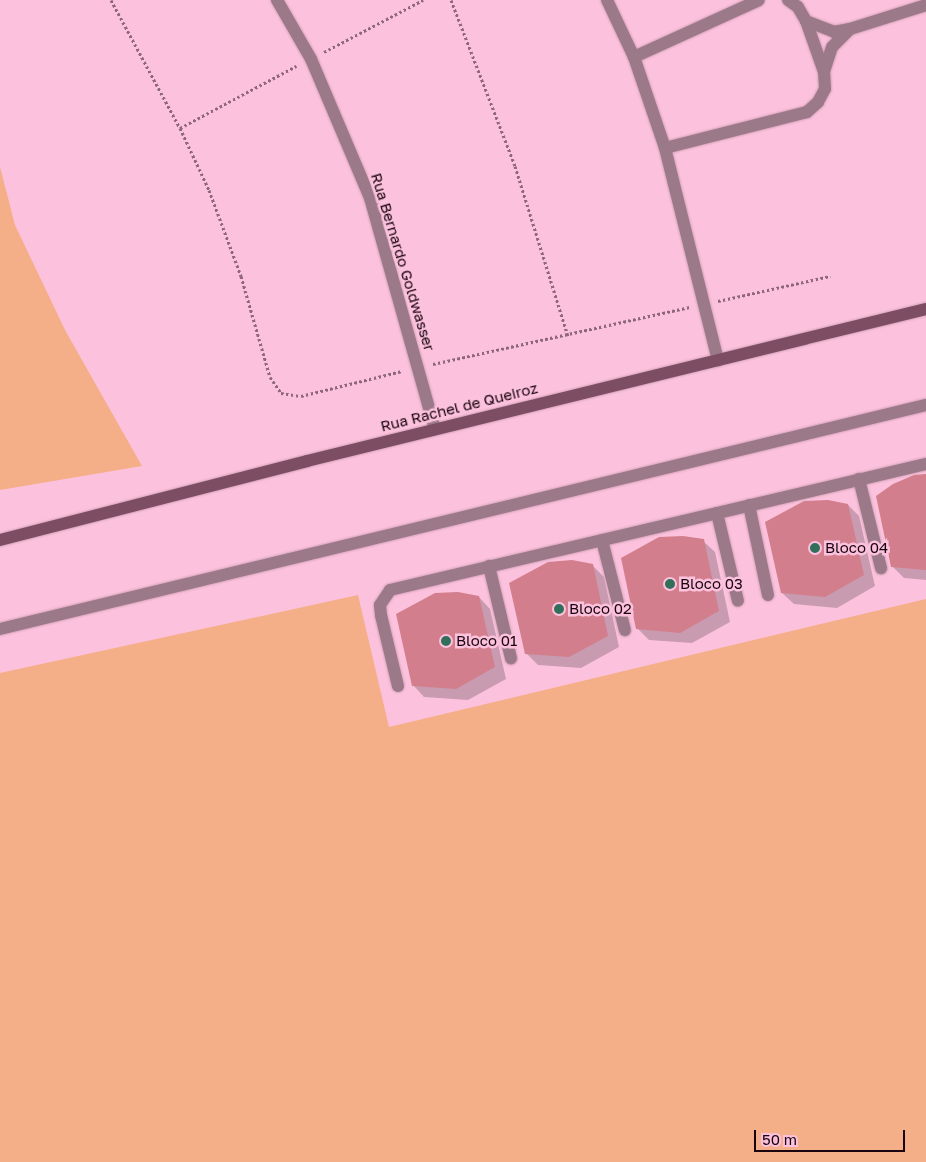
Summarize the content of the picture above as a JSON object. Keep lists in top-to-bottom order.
{
  "streets": {
    "street": ["Rua Bernardo Goldwasser", "Rua Rachel de Queiroz"]
  },
  "crossings": [
    ["Rua Bernardo Goldwasser", "Rua Rachel de Queiroz"]
  ],
  "places": [
    "Bloco 04",
    "Bloco 03",
    "Bloco 02",
    "Bloco 01"
  ],
  "scale_bar": "50 m"
}
